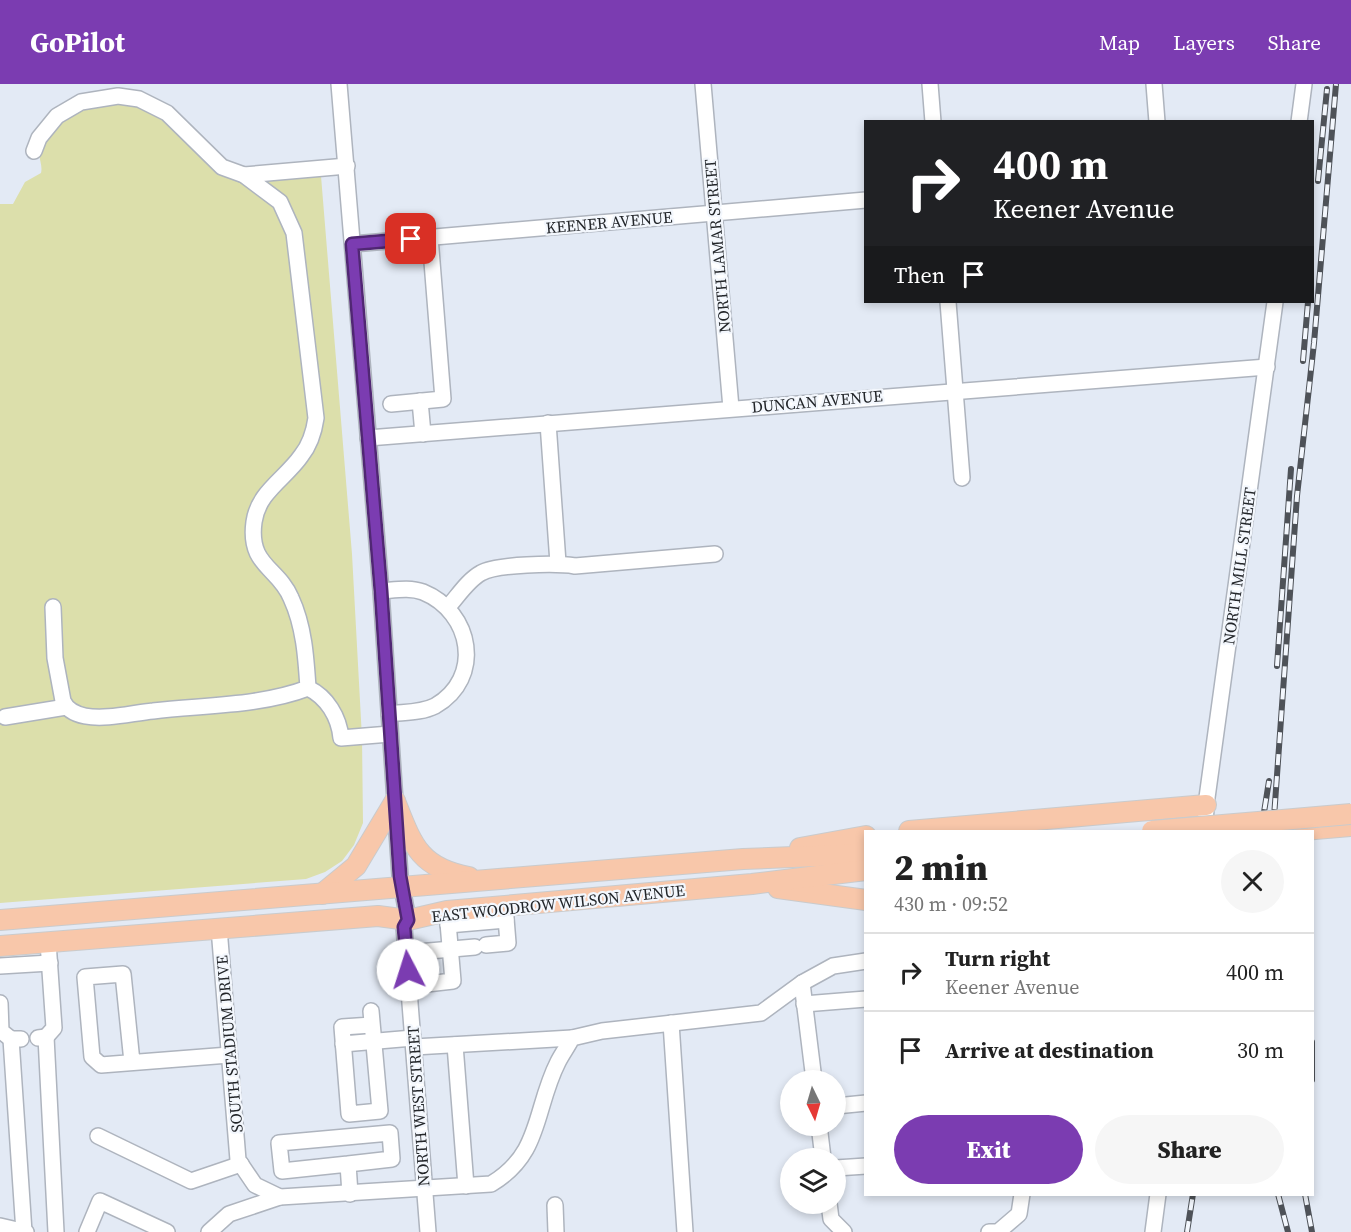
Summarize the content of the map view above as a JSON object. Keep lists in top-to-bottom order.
{
  "streets": {
    "main road": ["EAST WOODROW WILSON AVENUE"],
    "street": [
      "KEENER AVENUE",
      "NORTH LAMAR STREET",
      "DUNCAN AVENUE",
      "NORTH MILL STREET",
      "SOUTH STADIUM DRIVE",
      "NORTH WEST STREET"
    ]
  },
  "crossings": [
    ["KEENER AVENUE", "NORTH LAMAR STREET"],
    ["KEENER AVENUE", "NORTH WEST STREET"],
    ["NORTH LAMAR STREET", "DUNCAN AVENUE"],
    ["DUNCAN AVENUE", "NORTH MILL STREET"],
    ["DUNCAN AVENUE", "NORTH WEST STREET"],
    ["EAST WOODROW WILSON AVENUE", "SOUTH STADIUM DRIVE"],
    ["EAST WOODROW WILSON AVENUE", "NORTH WEST STREET"]
  ],
  "north": "bottom",
  "page": {
    "header": "GoPilot",
    "nav": ["Map", "Layers", "Share"],
    "turn": ["400 m", "Keener Avenue"],
    "then": "Then",
    "heading": ["2 min", "430 m · 09:52"],
    "list": [
      {
        "name": "Turn right",
        "note": "Keener Avenue",
        "value": "400 m"
      },
      {
        "name": "Arrive at destination",
        "value": "30 m"
      }
    ],
    "buttons": ["Exit", "Share"]
  }
}
